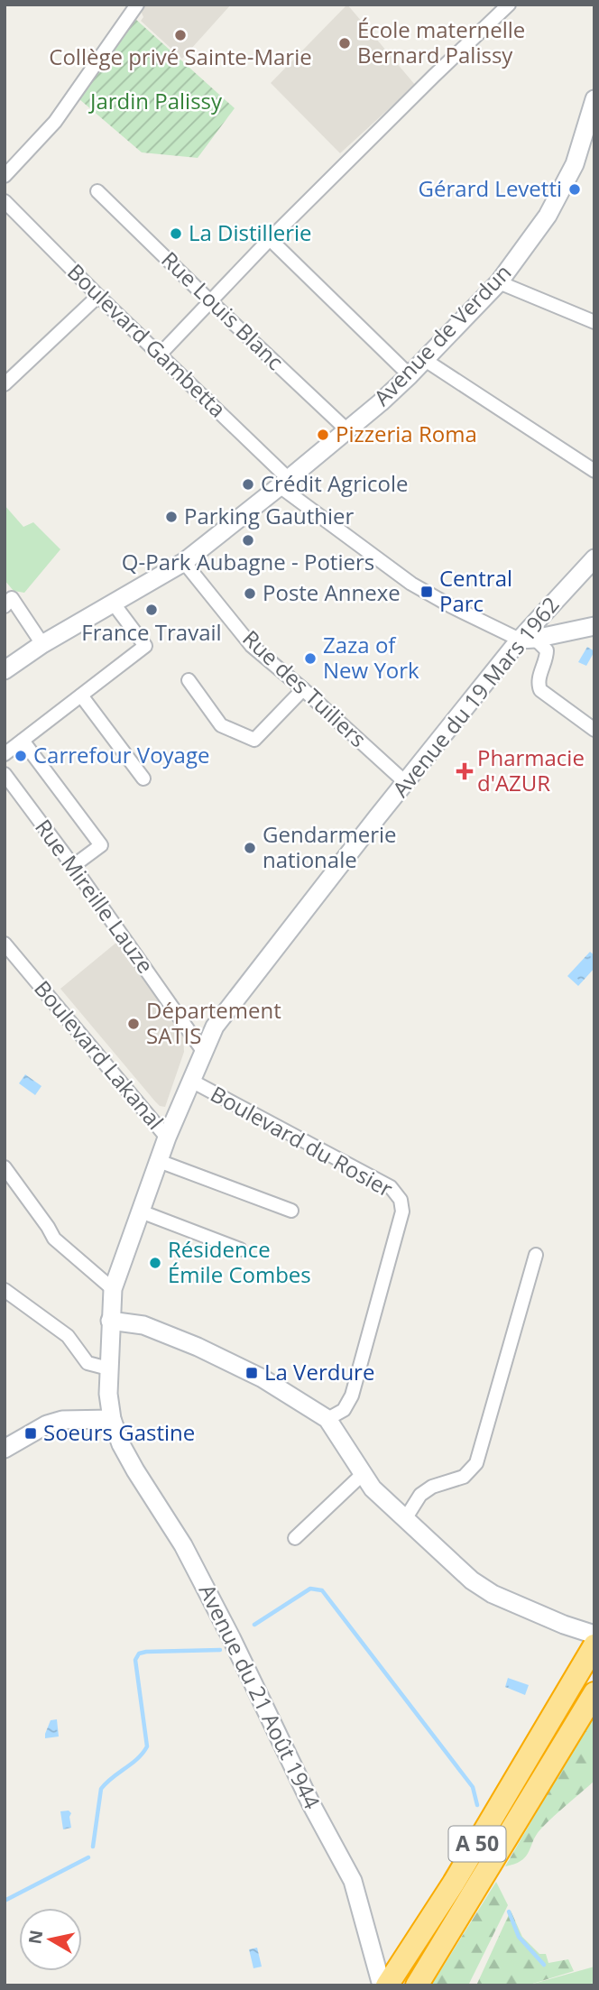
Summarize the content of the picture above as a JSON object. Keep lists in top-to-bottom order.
{
  "streets": {
    "highway": ["A 50"],
    "main road": ["Avenue de Verdun", "Avenue du 19 Mars 1962", "Avenue du 21 Août 1944"],
    "street": [
      "Rue Louis Blanc",
      "Boulevard Gambetta",
      "Rue des Tuiliers",
      "Rue Mireille Lauze",
      "Boulevard Lakanal",
      "Boulevard du Rosier"
    ]
  },
  "crossings": [
    ["Rue Louis Blanc", "Avenue de Verdun"],
    ["Avenue de Verdun", "Boulevard Gambetta"],
    ["Avenue de Verdun", "Rue des Tuiliers"],
    ["Boulevard Gambetta", "Avenue du 19 Mars 1962"],
    ["Rue des Tuiliers", "Avenue du 19 Mars 1962"],
    ["Avenue du 19 Mars 1962", "Rue Mireille Lauze"],
    ["Avenue du 19 Mars 1962", "Boulevard Lakanal"],
    ["Avenue du 19 Mars 1962", "Boulevard du Rosier"],
    ["Avenue du 19 Mars 1962", "Avenue du 21 Août 1944"]
  ],
  "parks": ["Jardin Palissy"],
  "places": {
    "other": [
      "Collège privé Sainte-Marie",
      "École maternelle Bernard Palissy",
      "Gérard Levetti",
      "La Distillerie",
      "Pizzeria Roma",
      "Crédit Agricole",
      "Parking Gauthier",
      "Q-Park Aubagne - Potiers",
      "Poste Annexe",
      "France Travail",
      "Zaza of New York",
      "Carrefour Voyage",
      "Gendarmerie nationale",
      "Département SATIS",
      "Résidence Émile Combes"
    ],
    "transit": ["Central Parc", "La Verdure", "Soeurs Gastine"],
    "health": ["Pharmacie d'AZUR"]
  },
  "north": "left"
}
